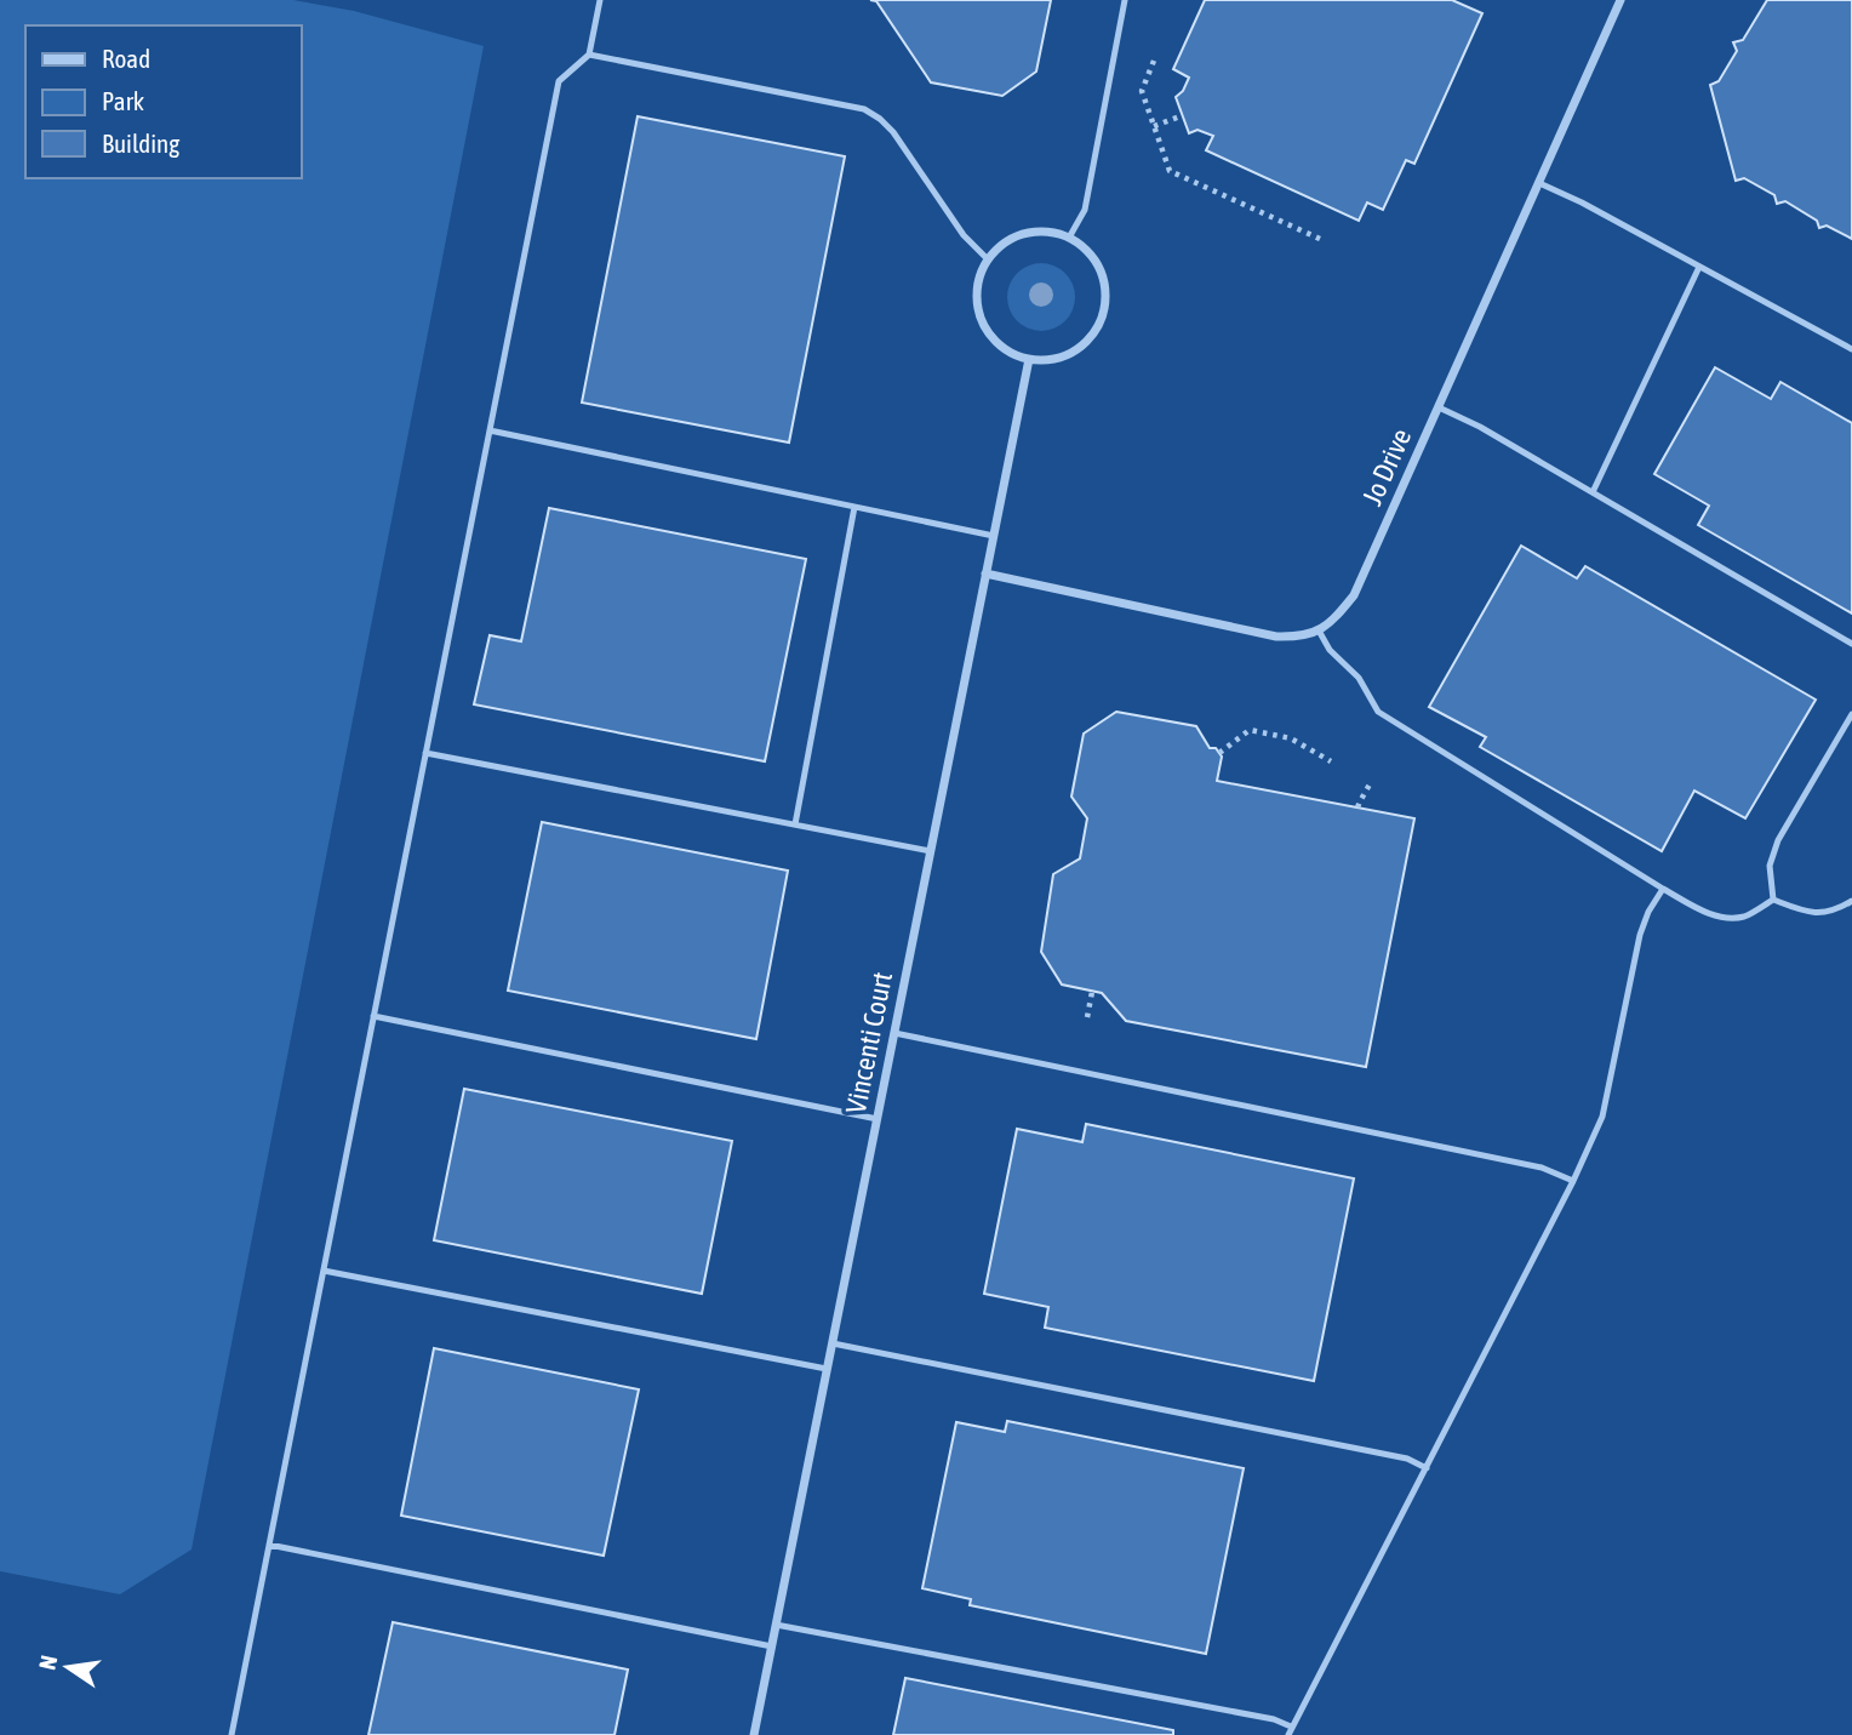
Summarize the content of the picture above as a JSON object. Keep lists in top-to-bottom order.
{
  "streets": {
    "street": ["Jo Drive", "Vincenti Court"]
  },
  "legend": ["Road", "Park", "Building"],
  "north": "left"
}
